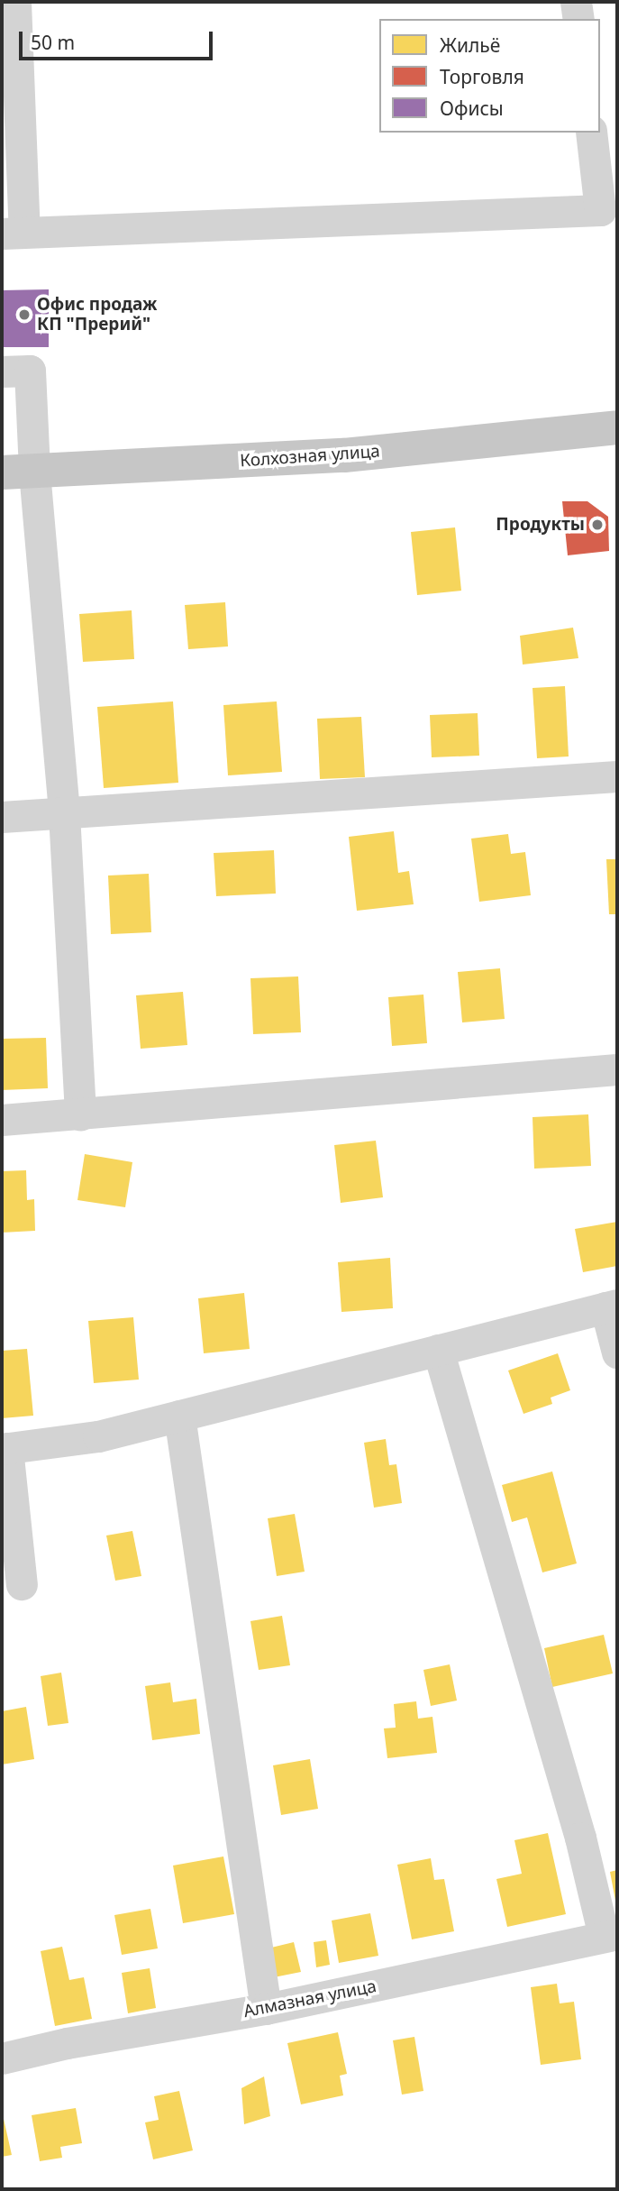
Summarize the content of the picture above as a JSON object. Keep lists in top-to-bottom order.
{
  "streets": {
    "main road": ["Колхозная улица"],
    "street": ["Алмазная улица"]
  },
  "places": ["Офис продаж КП \"Прерий\"", "Продукты"],
  "legend": ["Жильё", "Торговля", "Офисы"],
  "scale_bar": "50 m"
}
